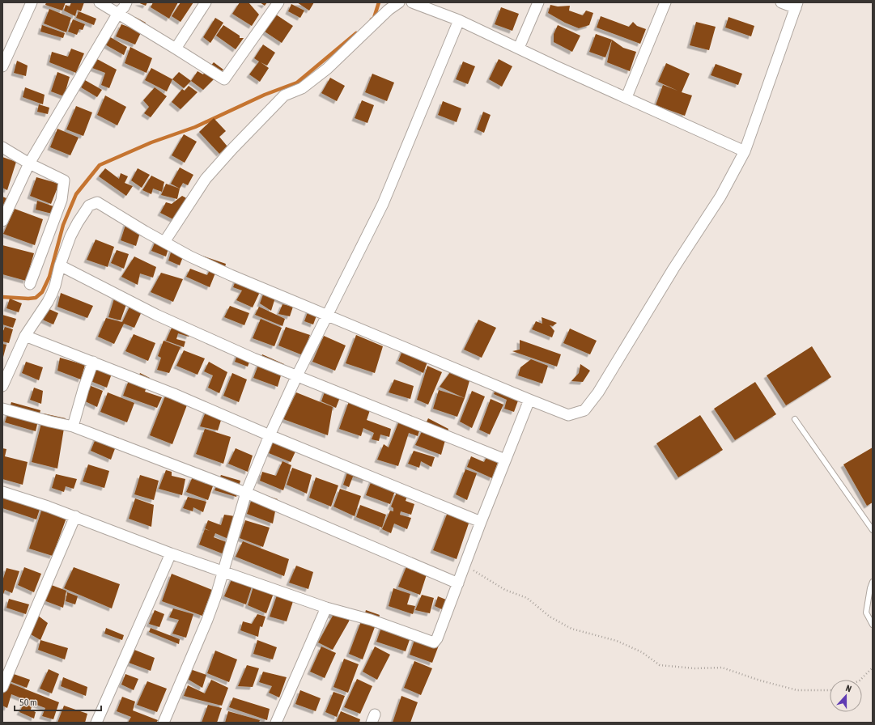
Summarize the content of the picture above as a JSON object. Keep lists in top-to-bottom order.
{
  "scale_bar": "50 m",
  "north": "top"
}
